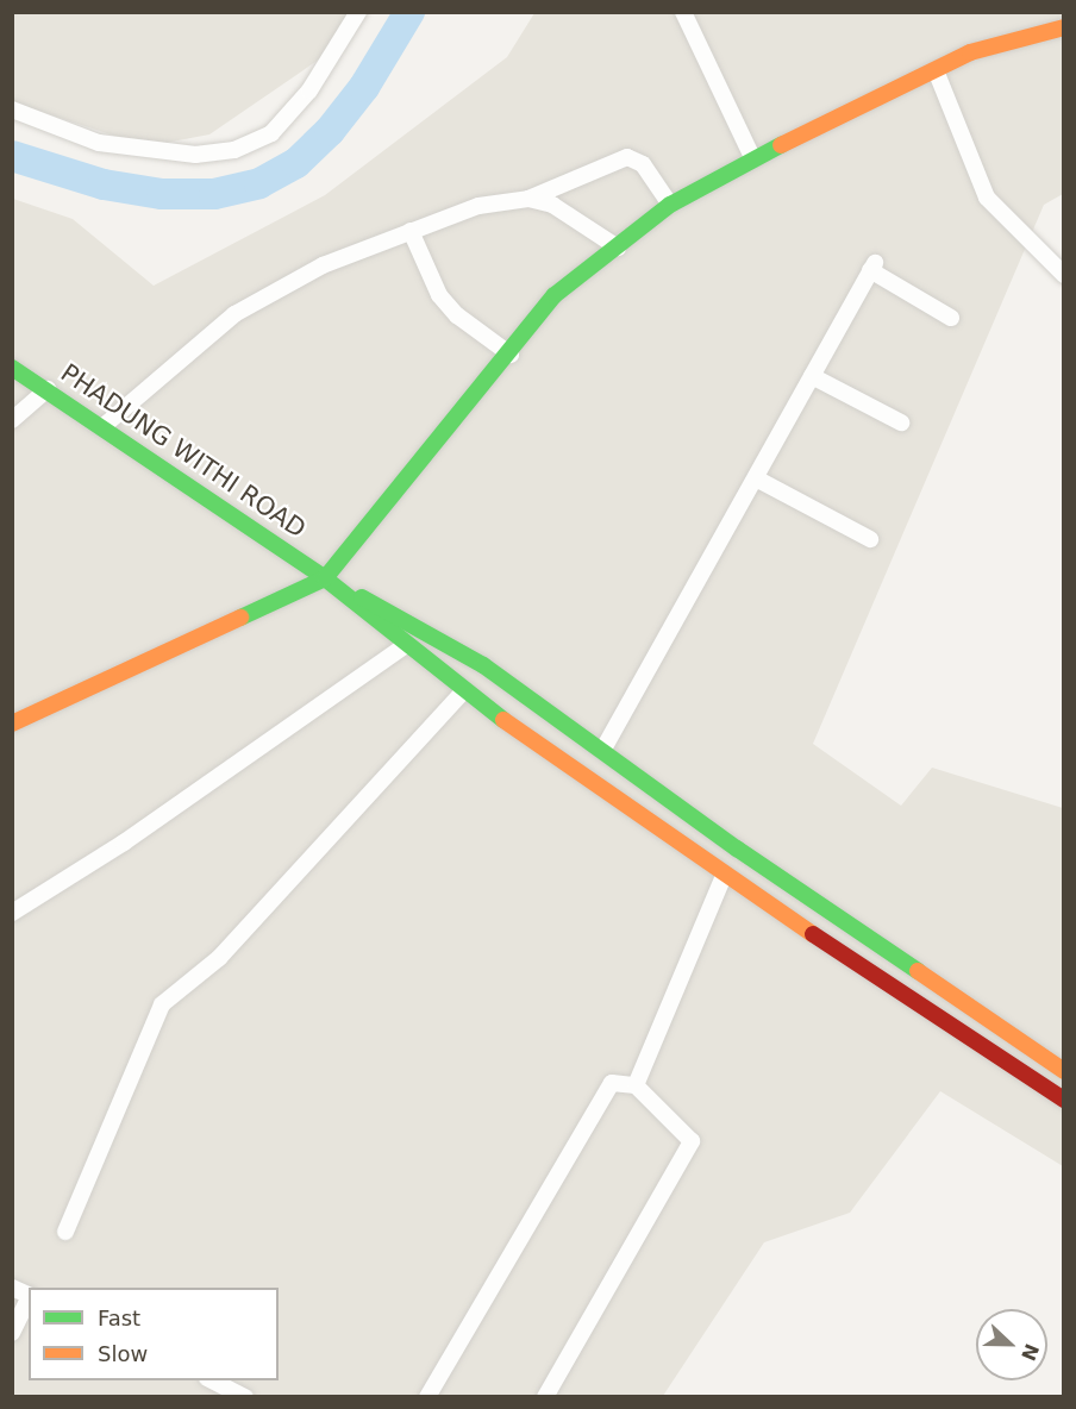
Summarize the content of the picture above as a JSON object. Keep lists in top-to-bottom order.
{
  "streets": {
    "main road": ["PHADUNG WITHI ROAD"]
  },
  "legend": ["Fast", "Slow"],
  "north": "right"
}
